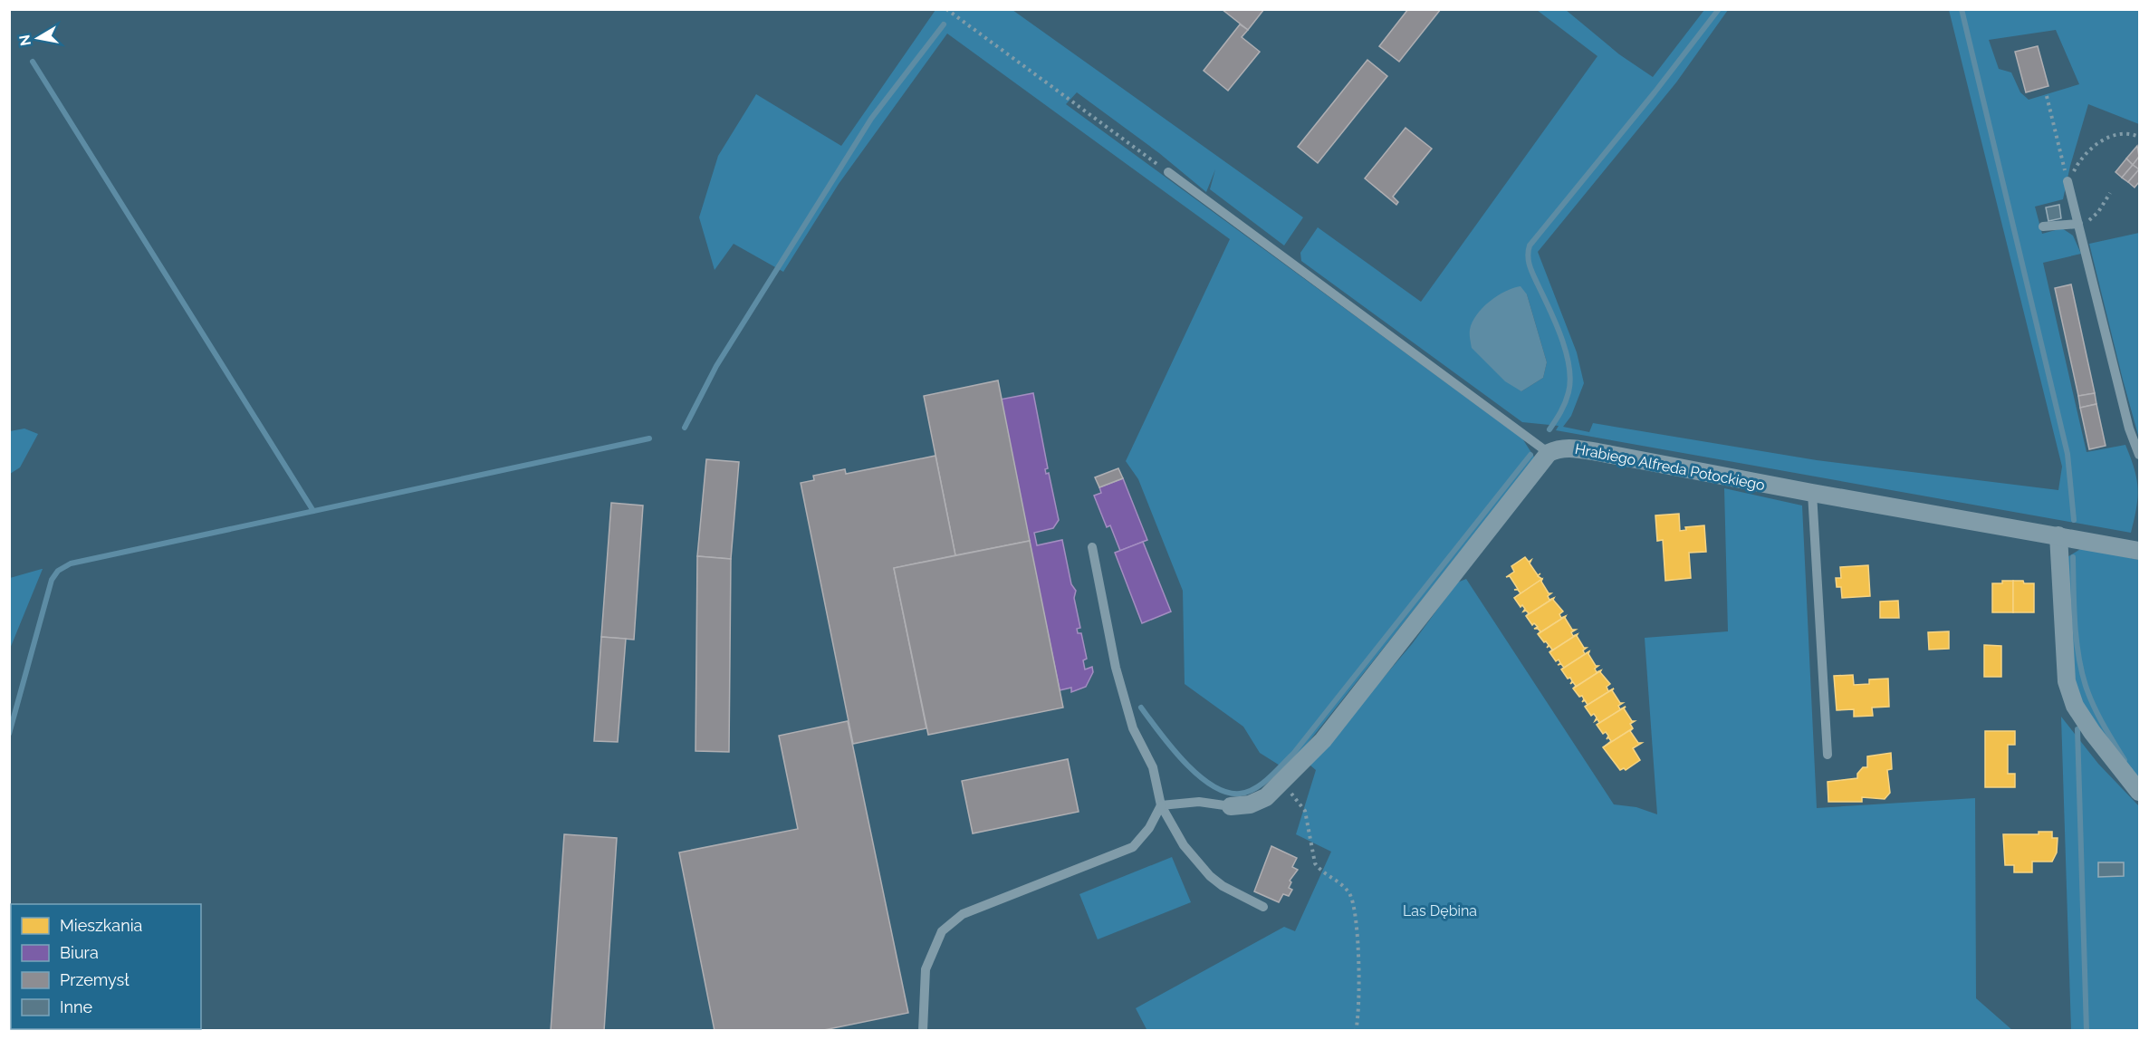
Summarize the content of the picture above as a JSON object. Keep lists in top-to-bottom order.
{
  "streets": {
    "street": ["Hrabiego Alfreda Potockiego"]
  },
  "parks": ["Las Dębina"],
  "legend": [
    "Mieszkania",
    "Biura",
    "Przemysł",
    "Inne"
  ],
  "north": "left"
}
